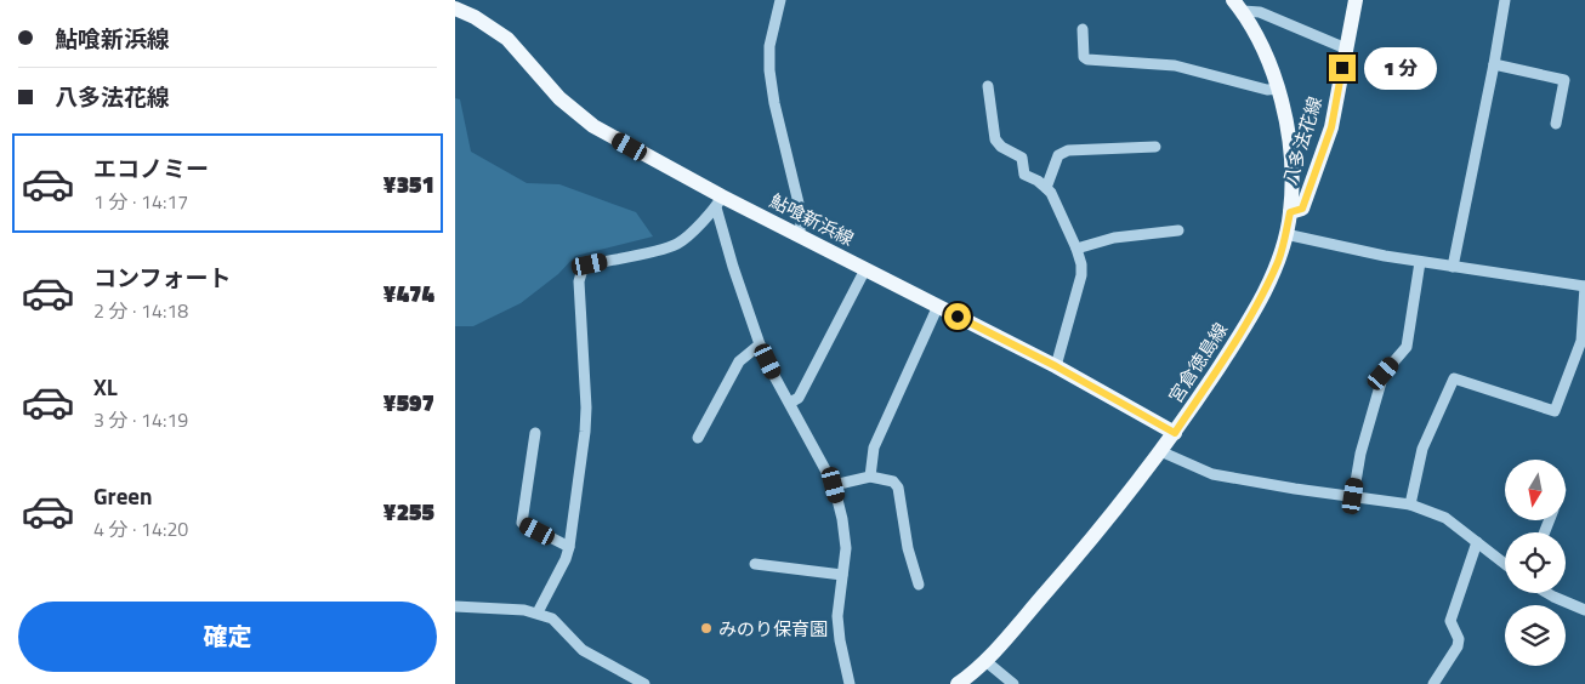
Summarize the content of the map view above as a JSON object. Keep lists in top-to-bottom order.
{
  "streets": {
    "main road": ["八多法花線", "鮎喰新浜線", "宮倉徳島線"]
  },
  "crossings": [
    ["八多法花線", "宮倉徳島線"],
    ["鮎喰新浜線", "宮倉徳島線"]
  ],
  "places": ["みのり保育園"],
  "north": "bottom",
  "page": {
    "banner": ["鮎喰新浜線", "八多法花線"],
    "bubble": "1 分",
    "list": [
      {
        "name": "エコノミー",
        "note": "1 分 · 14:17",
        "value": "¥351"
      },
      {
        "name": "コンフォート",
        "note": "2 分 · 14:18",
        "value": "¥474"
      },
      {
        "name": "XL",
        "note": "3 分 · 14:19",
        "value": "¥597"
      },
      {
        "name": "Green",
        "note": "4 分 · 14:20",
        "value": "¥255"
      }
    ],
    "buttons": "確定"
  }
}
